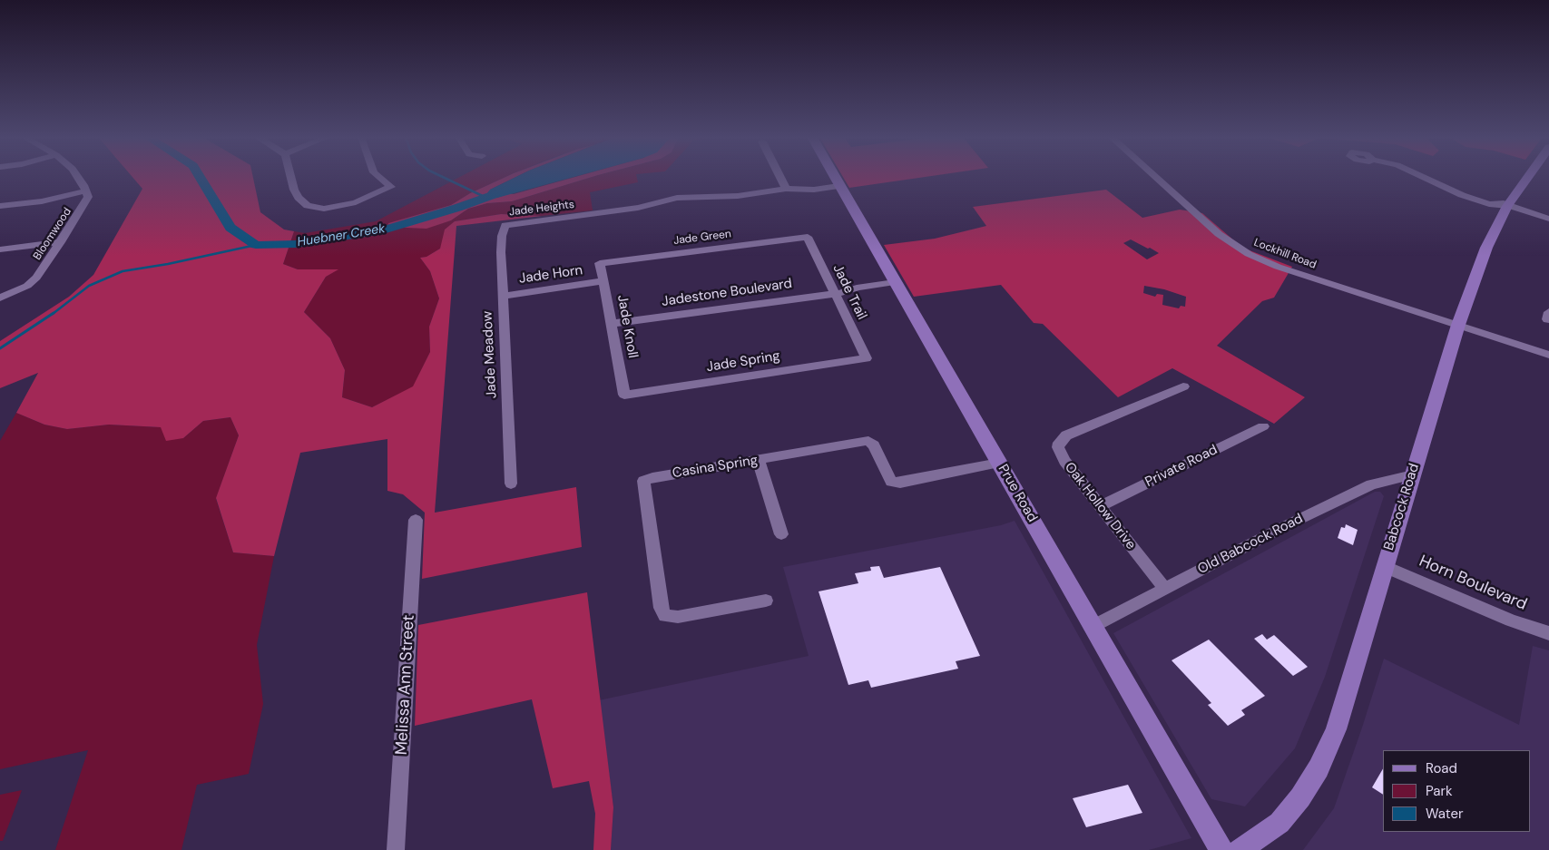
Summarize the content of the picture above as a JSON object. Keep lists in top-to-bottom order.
{
  "streets": {
    "main road": ["Prue Road", "Babcock Road"],
    "street": [
      "Jade Heights",
      "Bloomwood",
      "Jade Green",
      "Lockhill Road",
      "Jade Horn",
      "Jade Trail",
      "Jadestone Boulevard",
      "Jade Knoll",
      "Jade Meadow",
      "Jade Spring",
      "Private Road",
      "Casina Spring",
      "Oak Hollow Drive",
      "Old Babcock Road",
      "Horn Boulevard",
      "Melissa Ann Street"
    ]
  },
  "crossings": [
    ["Jade Heights", "Jade Meadow"],
    ["Jade Heights", "Prue Road"],
    ["Jade Green", "Jade Trail"],
    ["Jade Green", "Jade Knoll"],
    ["Lockhill Road", "Babcock Road"],
    ["Jade Horn", "Jade Knoll"],
    ["Jade Horn", "Jade Meadow"],
    ["Jade Trail", "Jadestone Boulevard"],
    ["Jade Trail", "Jade Spring"],
    ["Jadestone Boulevard", "Jade Knoll"],
    ["Jadestone Boulevard", "Prue Road"],
    ["Jade Knoll", "Jade Spring"],
    ["Private Road", "Oak Hollow Drive"],
    ["Casina Spring", "Prue Road"],
    ["Prue Road", "Old Babcock Road"],
    ["Oak Hollow Drive", "Old Babcock Road"],
    ["Babcock Road", "Old Babcock Road"],
    ["Babcock Road", "Horn Boulevard"]
  ],
  "water": ["Huebner Creek"],
  "legend": ["Road", "Park", "Water"]
}
